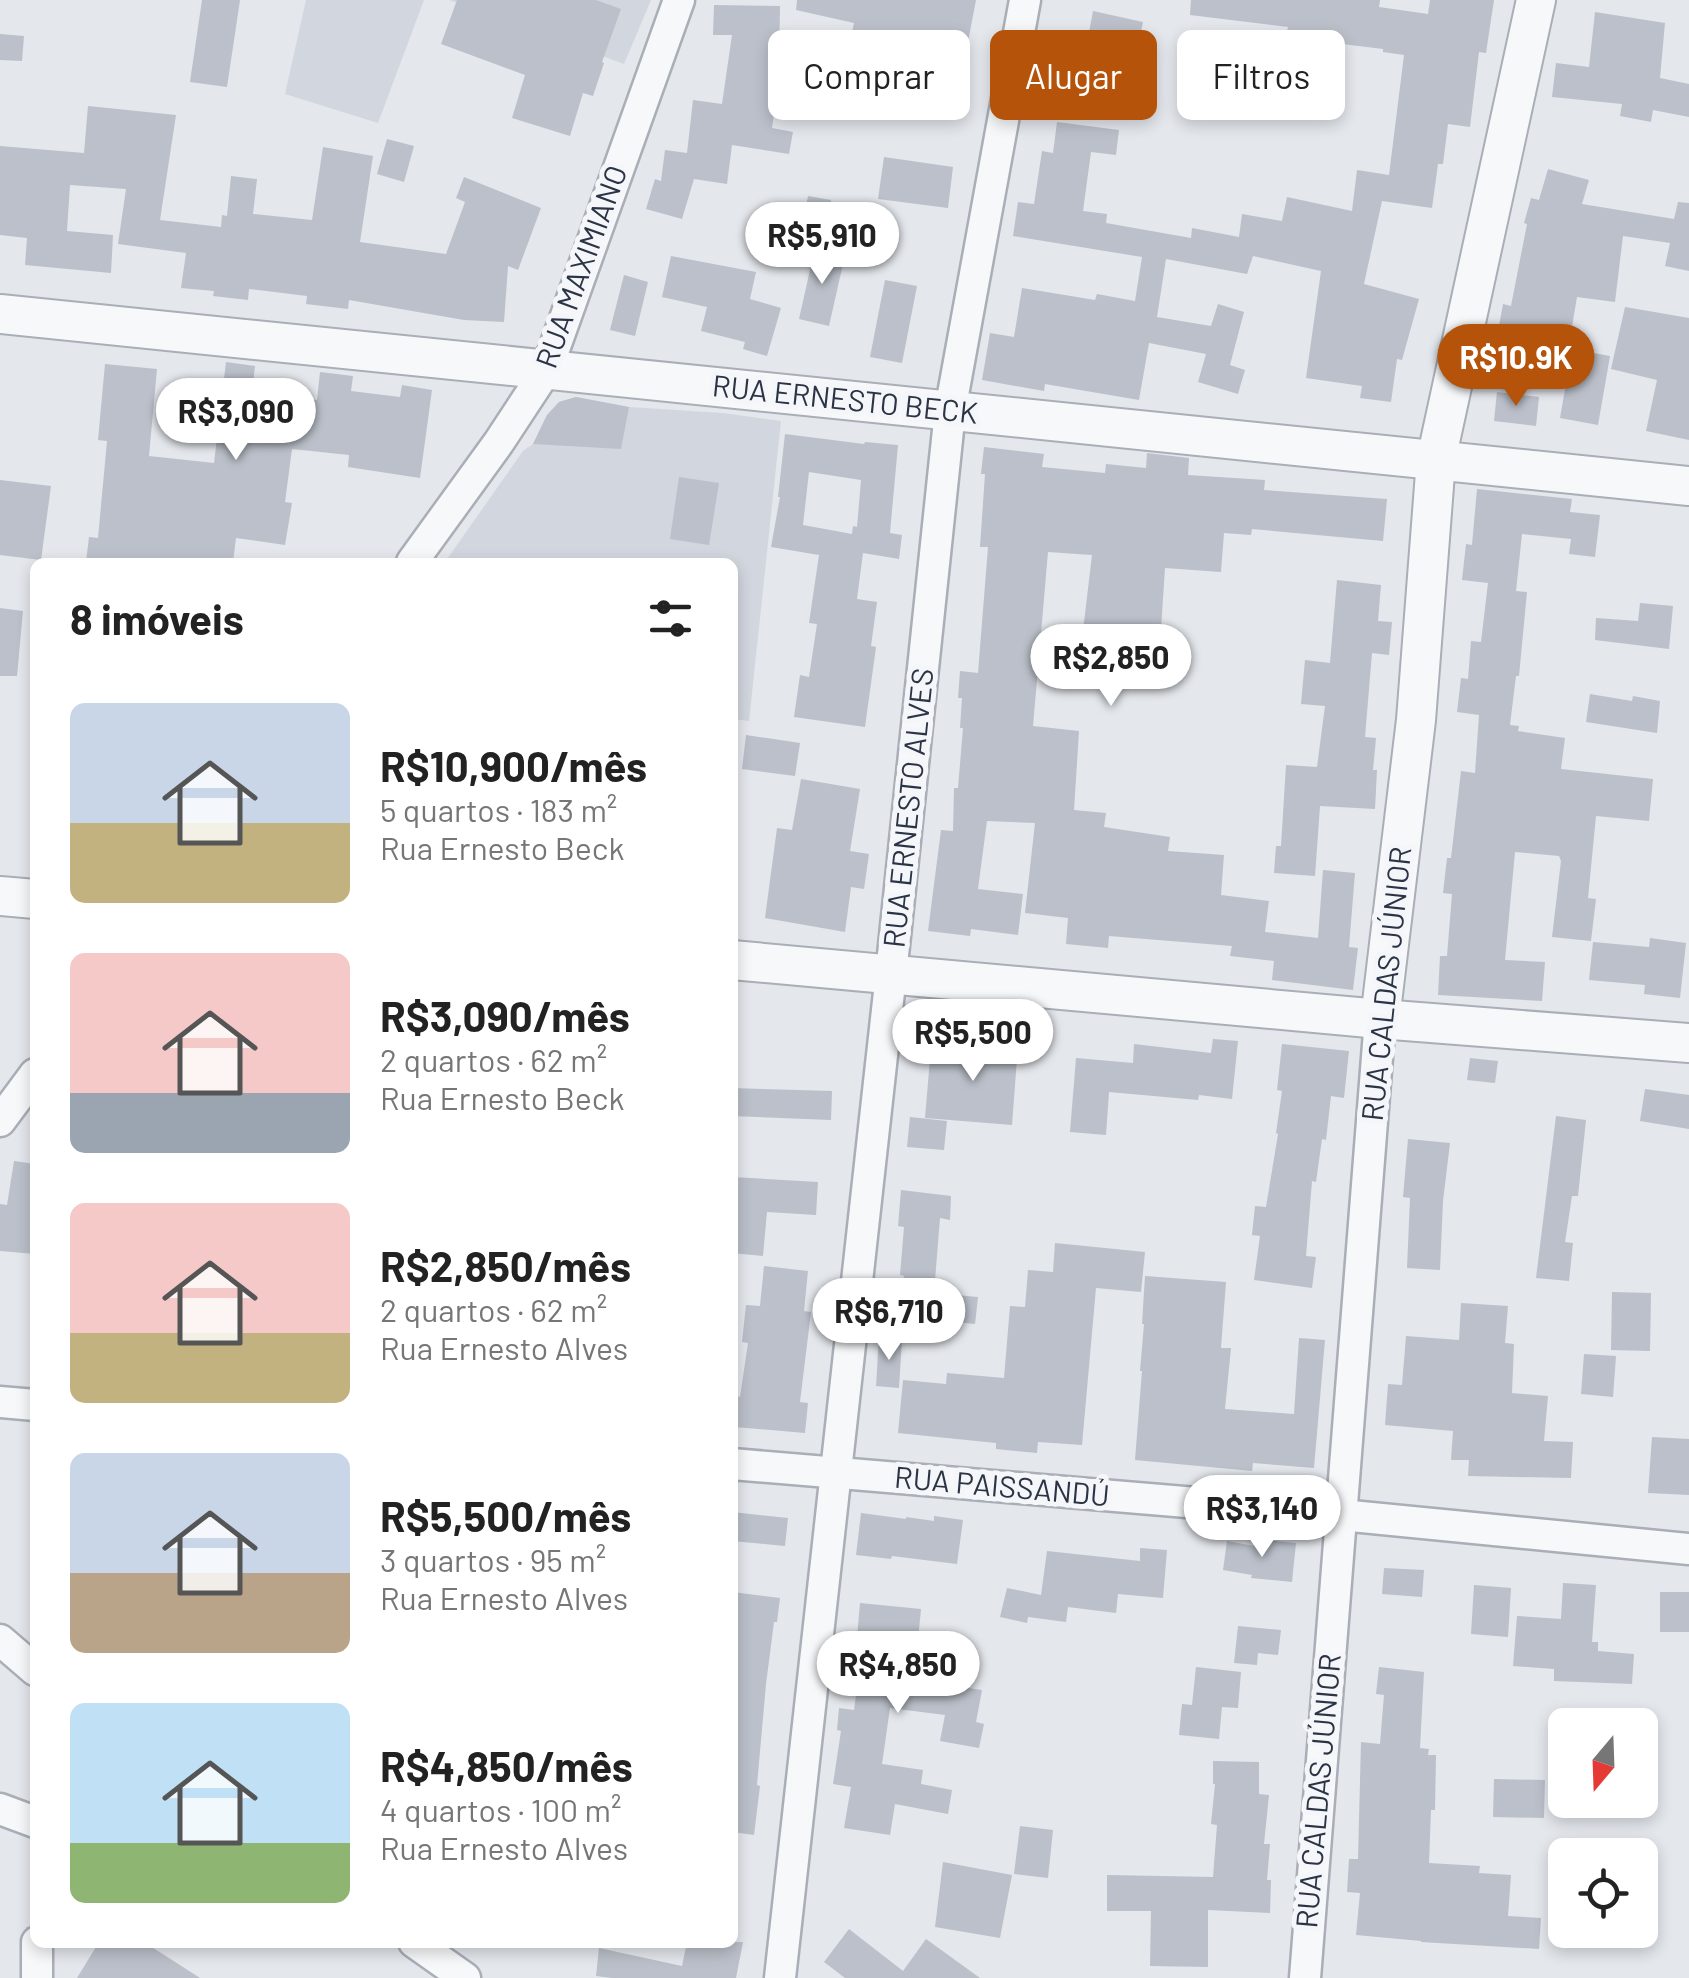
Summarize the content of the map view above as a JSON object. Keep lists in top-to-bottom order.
{
  "streets": {
    "street": [
      "RUA MAXIMIANO",
      "RUA ERNESTO BECK",
      "RUA ERNESTO ALVES",
      "RUA CALDAS JÚNIOR",
      "RUA PAISSANDÚ"
    ]
  },
  "crossings": [
    ["RUA MAXIMIANO", "RUA ERNESTO BECK"],
    ["RUA ERNESTO BECK", "RUA ERNESTO ALVES"],
    ["RUA ERNESTO BECK", "RUA CALDAS JÚNIOR"],
    ["RUA ERNESTO ALVES", "RUA PAISSANDÚ"],
    ["RUA CALDAS JÚNIOR", "RUA PAISSANDÚ"]
  ],
  "north": "bottom",
  "page": {
    "chip": ["Comprar", "Alugar", "Filtros"],
    "price": [
      "R$5,910",
      "R$10.9K",
      "R$3,090",
      "R$2,850",
      "R$5,500",
      "R$6,710",
      "R$3,140",
      "R$4,850"
    ],
    "heading": "8 imóveis",
    "list": [
      {
        "name": "R$10,900/mês",
        "note": "5 quartos · 183 m² · Rua Ernesto Beck"
      },
      {
        "name": "R$3,090/mês",
        "note": "2 quartos · 62 m² · Rua Ernesto Beck"
      },
      {
        "name": "R$2,850/mês",
        "note": "2 quartos · 62 m² · Rua Ernesto Alves"
      },
      {
        "name": "R$5,500/mês",
        "note": "3 quartos · 95 m² · Rua Ernesto Alves"
      },
      {
        "name": "R$4,850/mês",
        "note": "4 quartos · 100 m² · Rua Ernesto Alves"
      }
    ]
  }
}
